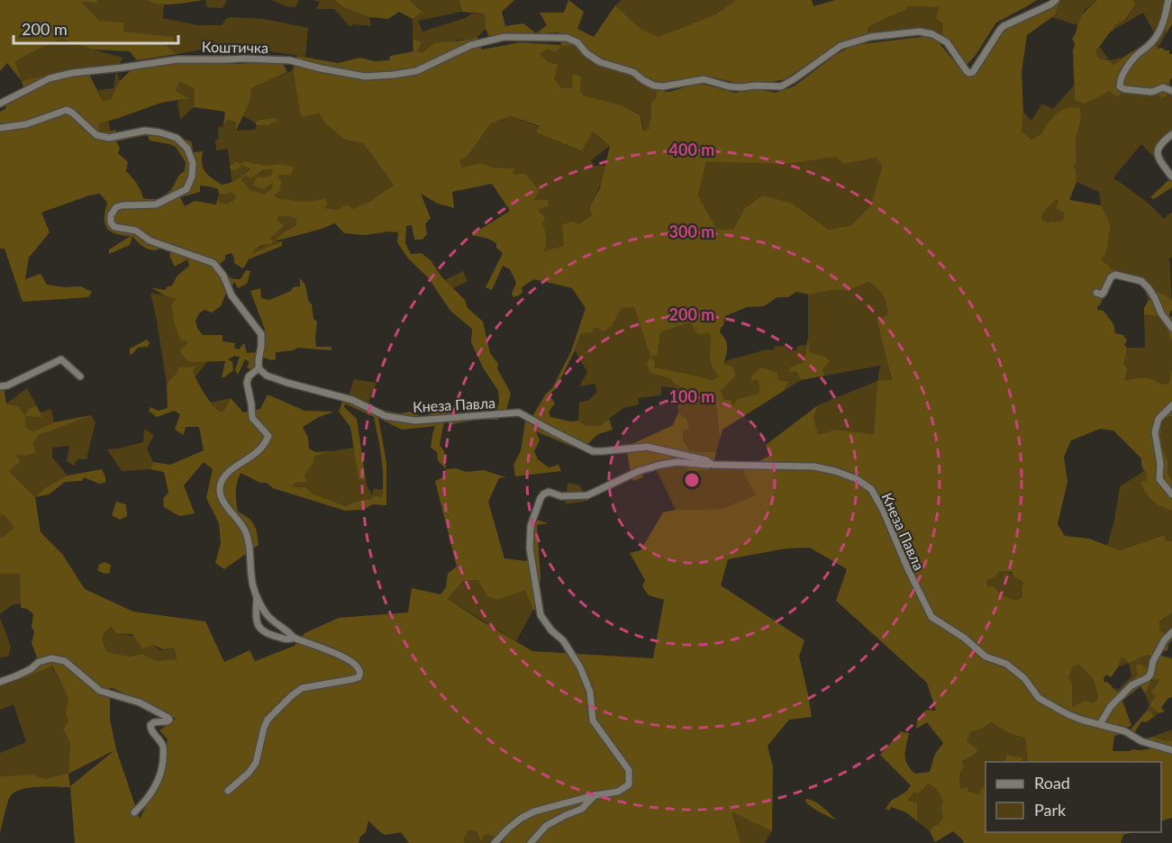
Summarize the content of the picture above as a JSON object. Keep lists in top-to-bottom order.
{
  "streets": {
    "street": ["Коштичка", "Кнеза Павла"]
  },
  "legend": ["Road", "Park"],
  "scale_bar": "200 m",
  "rings": [
    "400 m",
    "300 m",
    "200 m",
    "100 m"
  ]
}
